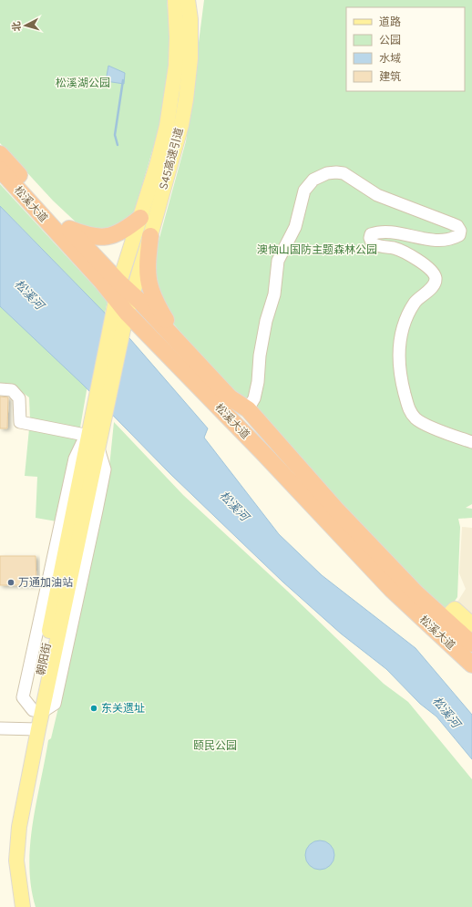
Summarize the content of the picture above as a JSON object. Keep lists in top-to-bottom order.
{
  "streets": {
    "highway": ["松溪大道"],
    "main road": ["S45高速引道", "朝阳街"]
  },
  "crossings": [
    ["S45高速引道", "松溪大道"]
  ],
  "water": ["松溪河"],
  "parks": ["松溪湖公园", "澳恼山国防主题森林公园", "颐民公园"],
  "places": ["万通加油站", "东关遗址"],
  "legend": [
    "道路",
    "公园",
    "水域",
    "建筑"
  ],
  "north": "left"
}
